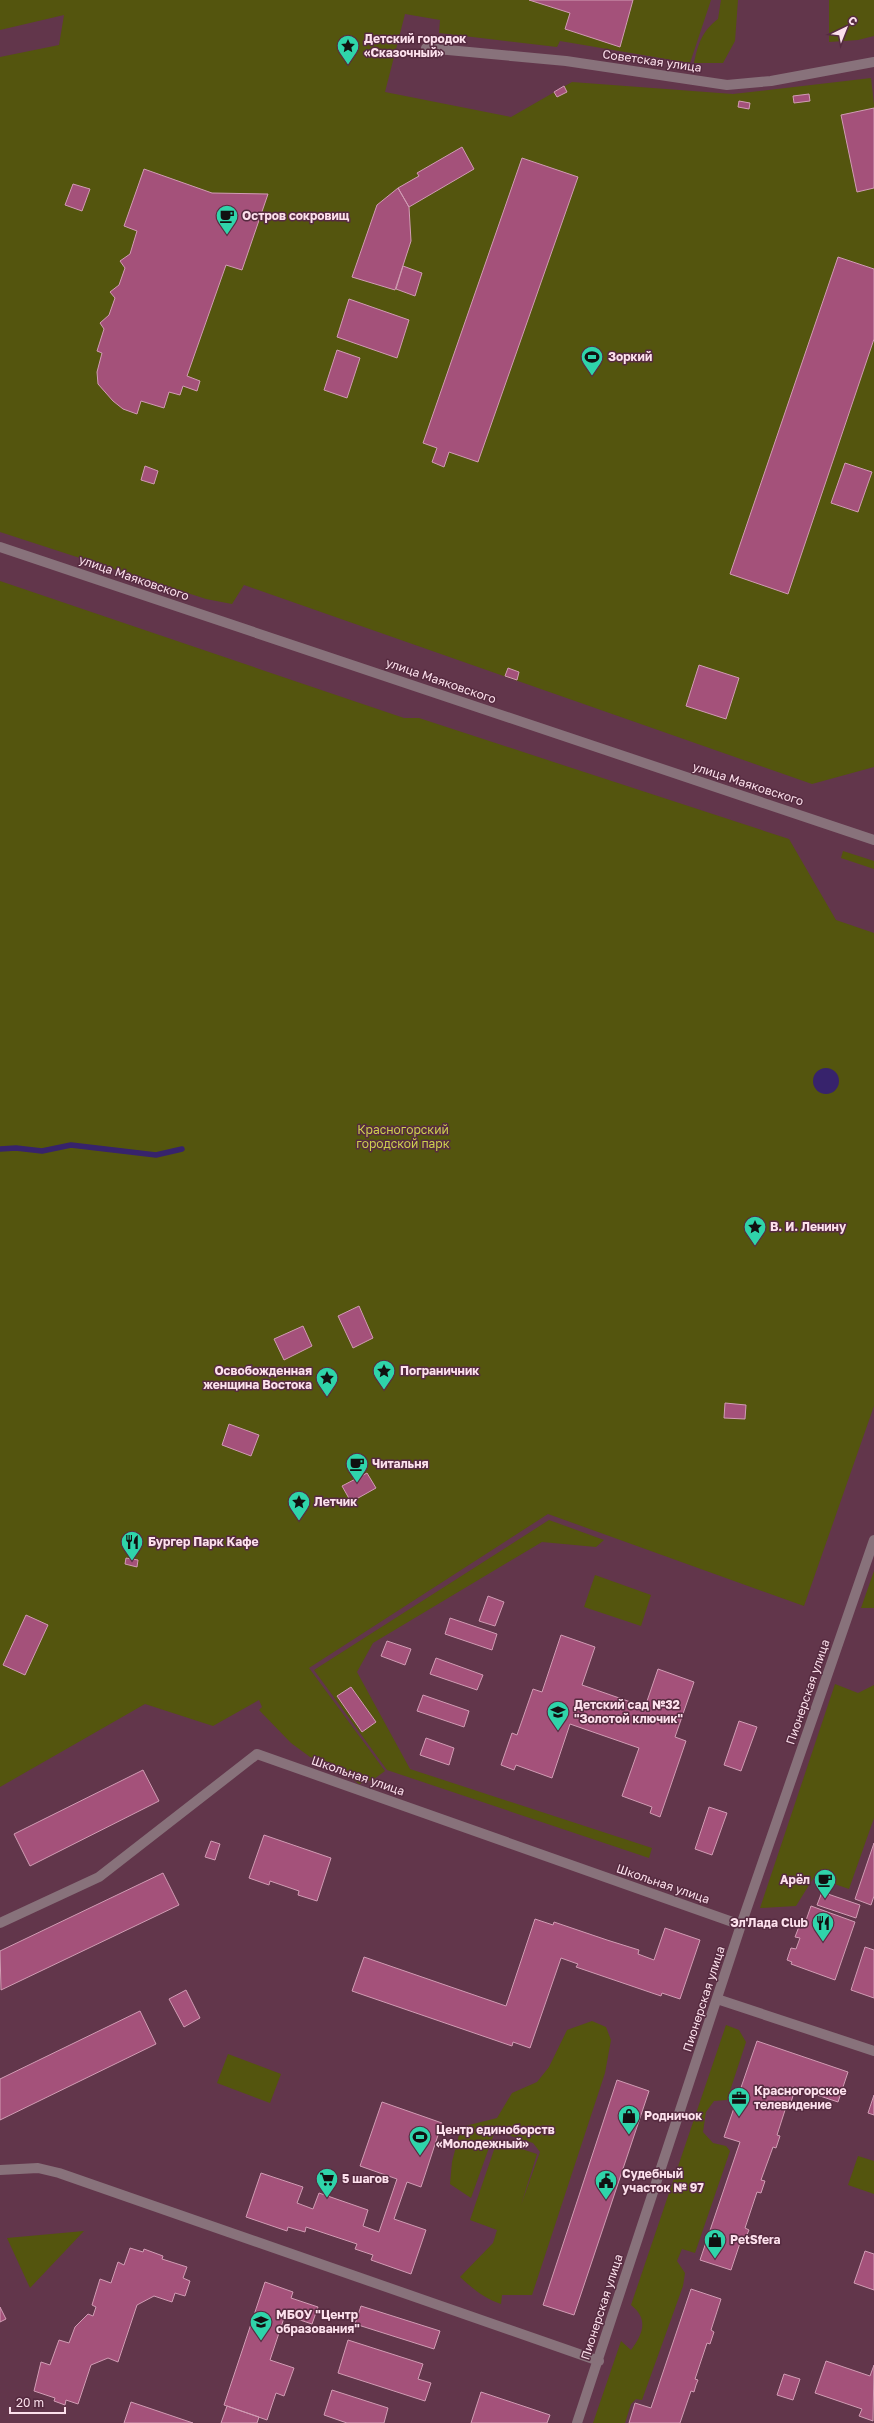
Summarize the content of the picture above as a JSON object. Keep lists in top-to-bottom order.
{
  "streets": {
    "street": [
      "Советская улица",
      "улица Маяковского",
      "Пионерская улица",
      "Школьная улица"
    ]
  },
  "crossings": [
    ["Пионерская улица", "Школьная улица"]
  ],
  "parks": ["Красногорский городской парк"],
  "places": {
    "place": [
      "Детский городок «Сказочный»",
      "В. И. Ленину",
      "Пограничник",
      "Освобожденная женщина Востока",
      "Летчик"
    ],
    "cafe": ["Остров сокровищ", "Читальня", "Арёл"],
    "sports": ["Зоркий", "Центр единоборств «Молодежный»"],
    "restaurant": ["Бургер Парк Кафе", "Эл'Лада Club"],
    "school or university": ["Детский сад №32 \"Золотой ключик\"", "МБОУ \"Центр образования\""],
    "office": ["Красногорское телевидение"],
    "shop": ["Родничок", "PetSfera"],
    "supermarket": ["5 шагов"],
    "public building": ["Судебный участок № 97"]
  },
  "scale_bar": "20 m",
  "north": "top right"
}
